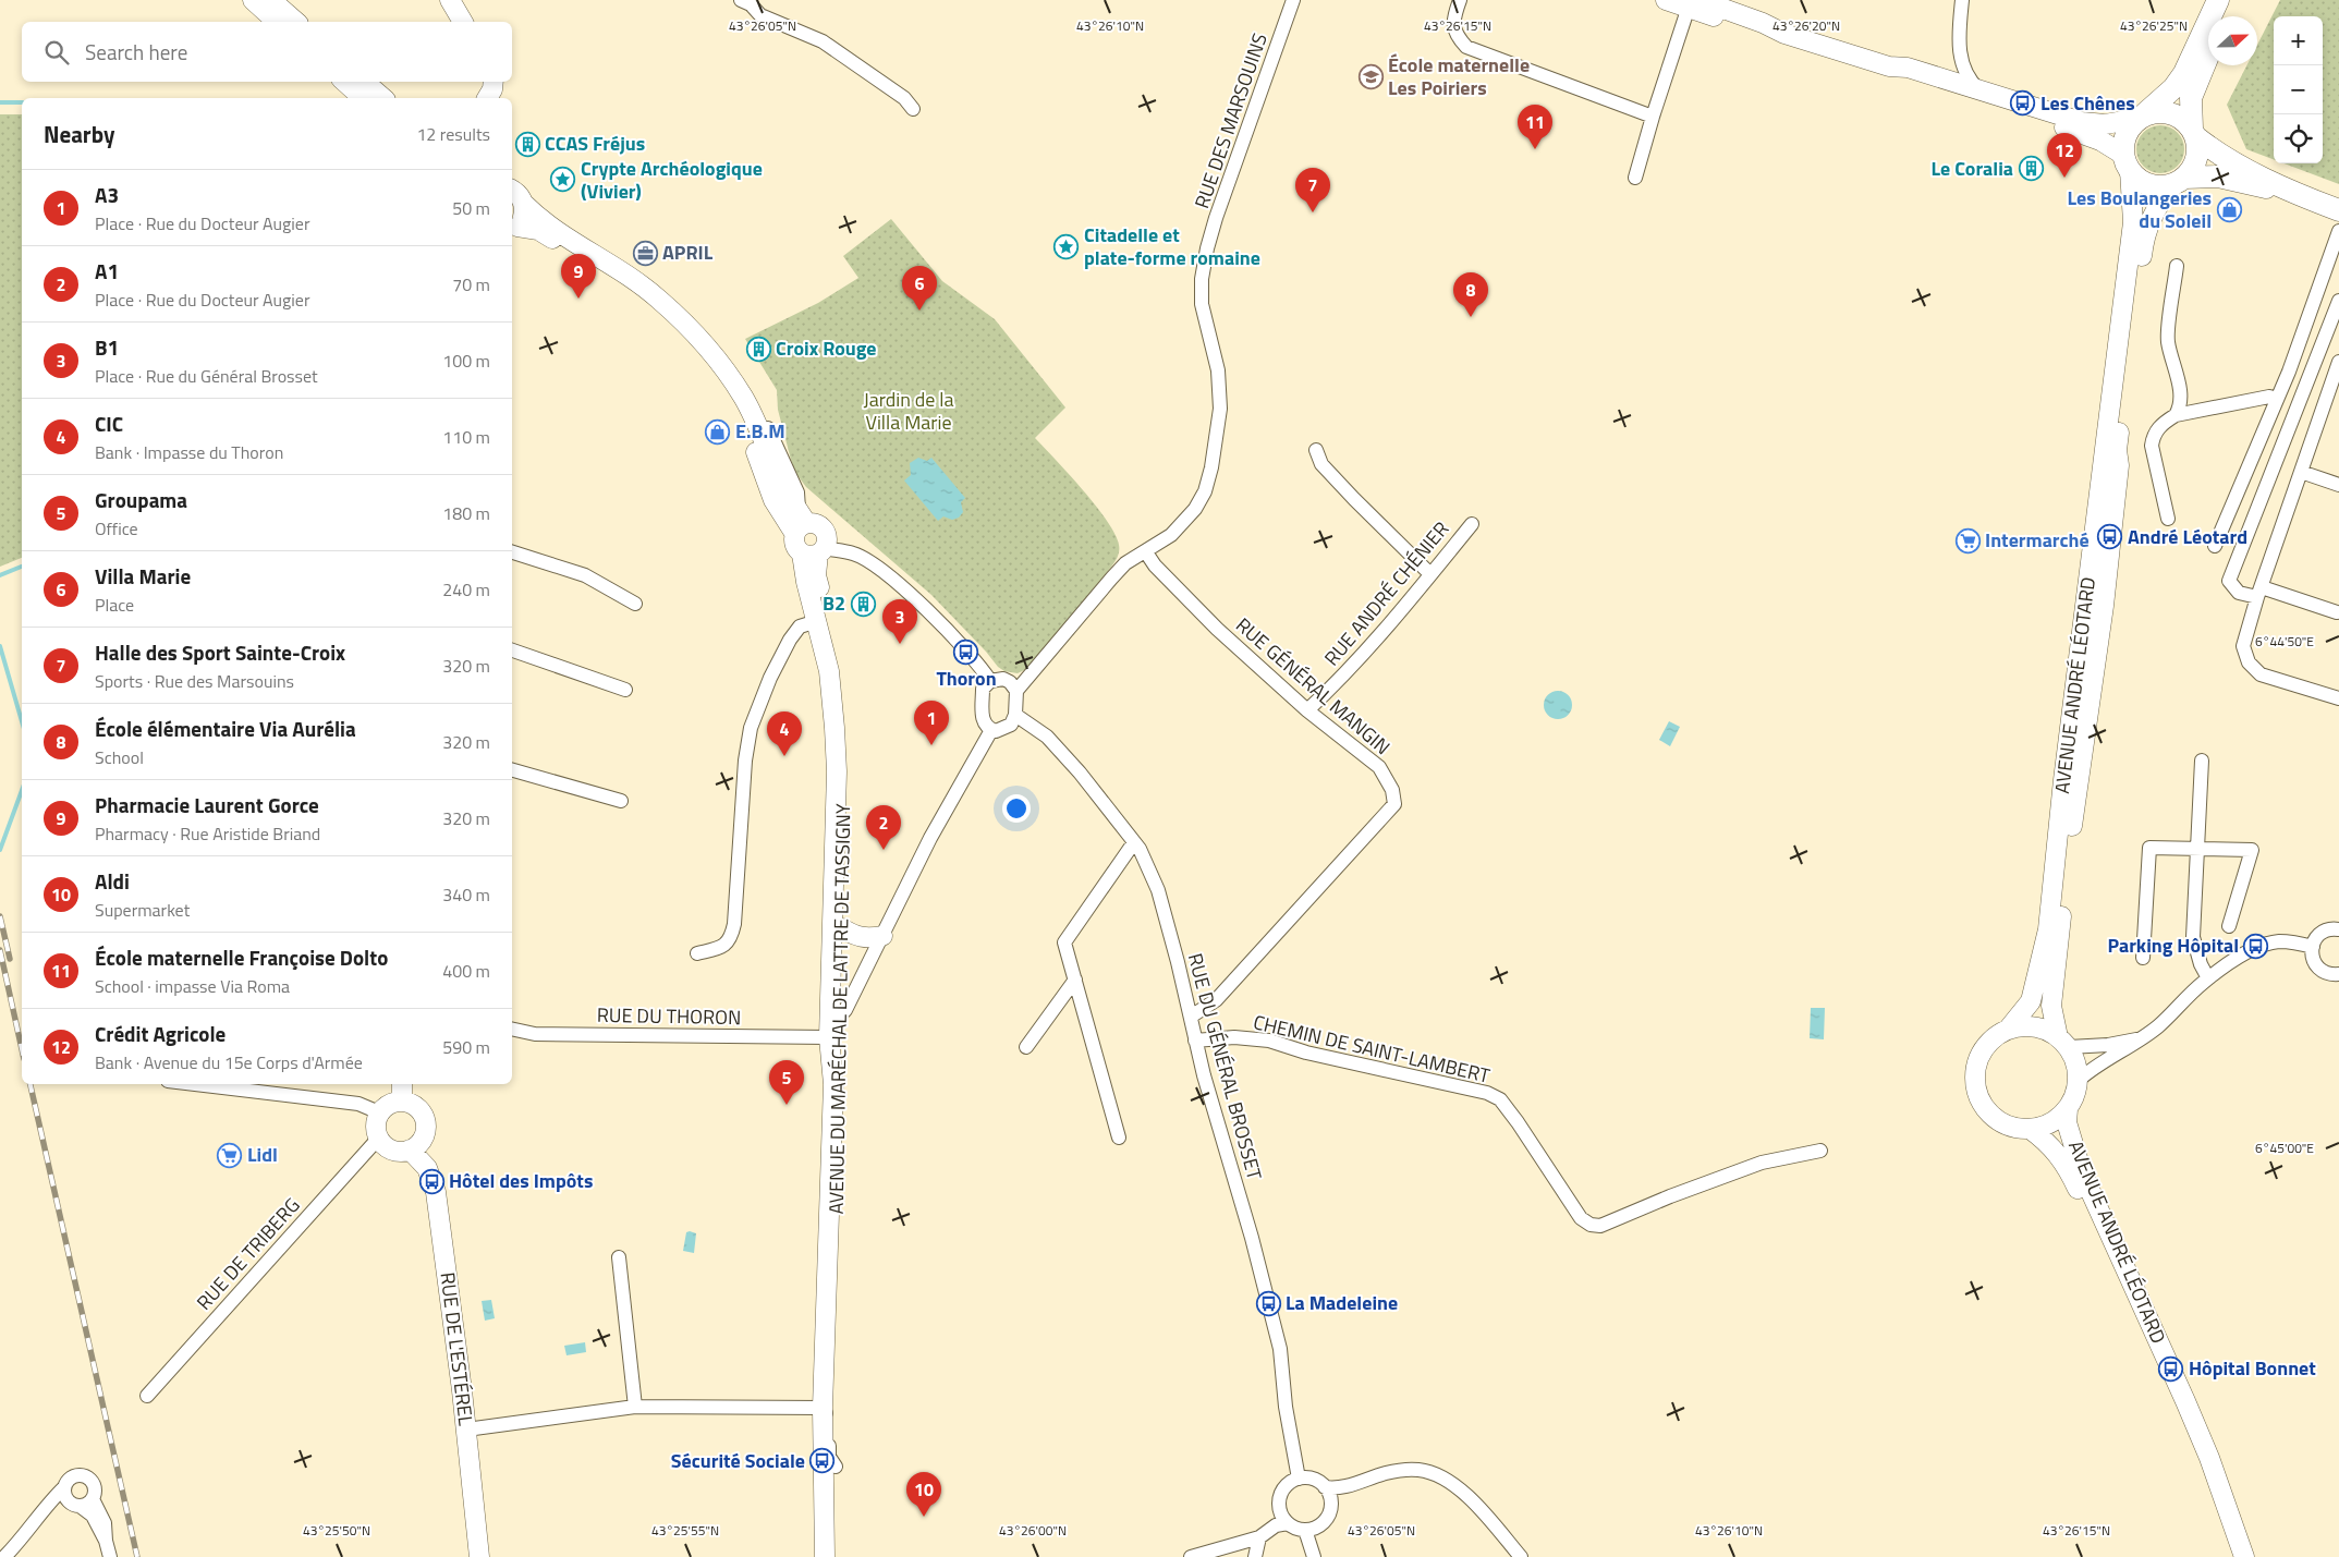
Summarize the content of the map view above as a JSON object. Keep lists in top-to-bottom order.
{
  "streets": {
    "main road": ["AVENUE ANDRÉ LÉOTARD", "AVENUE DU MARÉCHAL DE LATTRE DE TASSIGNY", "RUE DE L'ESTÉREL"],
    "street": [
      "RUE DES MARSOUINS",
      "RUE ANDRÉ CHÉNIER",
      "RUE GÉNÉRAL MANGIN",
      "RUE DU THORON",
      "CHEMIN DE SAINT-LAMBERT",
      "RUE DU GÉNÉRAL BROSSET",
      "RUE DE TRIBERG"
    ]
  },
  "crossings": [
    ["RUE DES MARSOUINS", "RUE GÉNÉRAL MANGIN"],
    ["RUE ANDRÉ CHÉNIER", "RUE GÉNÉRAL MANGIN"],
    ["RUE GÉNÉRAL MANGIN", "RUE DU GÉNÉRAL BROSSET"],
    ["AVENUE DU MARÉCHAL DE LATTRE DE TASSIGNY", "RUE DU THORON"],
    ["CHEMIN DE SAINT-LAMBERT", "RUE DU GÉNÉRAL BROSSET"],
    ["RUE DE TRIBERG", "RUE DE L'ESTÉREL"]
  ],
  "parks": ["Jardin de la Villa Marie"],
  "places": {
    "school or university": ["École maternelle Les Poiriers"],
    "bus stop": [
      "Les Chênes",
      "André Léotard",
      "Thoron",
      "Parking Hôpital",
      "Hôtel des Impôts",
      "La Madeleine",
      "Hôpital Bonnet",
      "Sécurité Sociale"
    ],
    "building": [
      "CCAS Fréjus",
      "Le Coralia",
      "Croix Rouge",
      "B2"
    ],
    "place": ["Crypte Archéologique (Vivier)", "Citadelle et plate-forme romaine"],
    "shop": ["Les Boulangeries du Soleil", "E.B.M"],
    "office": ["APRIL"],
    "supermarket": ["Intermarché", "Lidl"]
  },
  "north": "right",
  "page": {
    "map_buttons": ["+", "−"],
    "search": "Search here",
    "heading": ["Nearby", "12 results"],
    "pins": [
      "11",
      "12",
      "7",
      "9",
      "6",
      "8",
      "3",
      "1",
      "4",
      "2",
      "5",
      "10"
    ],
    "list": [
      {
        "mark": "1",
        "name": "A3",
        "note": "Place · Rue du Docteur Augier",
        "value": "50 m"
      },
      {
        "mark": "2",
        "name": "A1",
        "note": "Place · Rue du Docteur Augier",
        "value": "70 m"
      },
      {
        "mark": "3",
        "name": "B1",
        "note": "Place · Rue du Général Brosset",
        "value": "100 m"
      },
      {
        "mark": "4",
        "name": "CIC",
        "note": "Bank · Impasse du Thoron",
        "value": "110 m"
      },
      {
        "mark": "5",
        "name": "Groupama",
        "note": "Office",
        "value": "180 m"
      },
      {
        "mark": "6",
        "name": "Villa Marie",
        "note": "Place",
        "value": "240 m"
      },
      {
        "mark": "7",
        "name": "Halle des Sport Sainte-Croix",
        "note": "Sports · Rue des Marsouins",
        "value": "320 m"
      },
      {
        "mark": "8",
        "name": "École élémentaire Via Aurélia",
        "note": "School",
        "value": "320 m"
      },
      {
        "mark": "9",
        "name": "Pharmacie Laurent Gorce",
        "note": "Pharmacy · Rue Aristide Briand",
        "value": "320 m"
      },
      {
        "mark": "10",
        "name": "Aldi",
        "note": "Supermarket",
        "value": "340 m"
      },
      {
        "mark": "11",
        "name": "École maternelle Françoise Dolto",
        "note": "School · impasse Via Roma",
        "value": "400 m"
      },
      {
        "mark": "12",
        "name": "Crédit Agricole",
        "note": "Bank · Avenue du 15e Corps d'Armée",
        "value": "590 m"
      }
    ]
  },
  "coordinates": [
    "43°26'25\"N",
    "43°26'05\"N",
    "43°26'10\"N",
    "43°26'15\"N",
    "43°26'20\"N",
    "6°44'50\"E",
    "6°45'00\"E",
    "43°25'50\"N",
    "43°25'55\"N",
    "43°26'00\"N"
  ]
}
